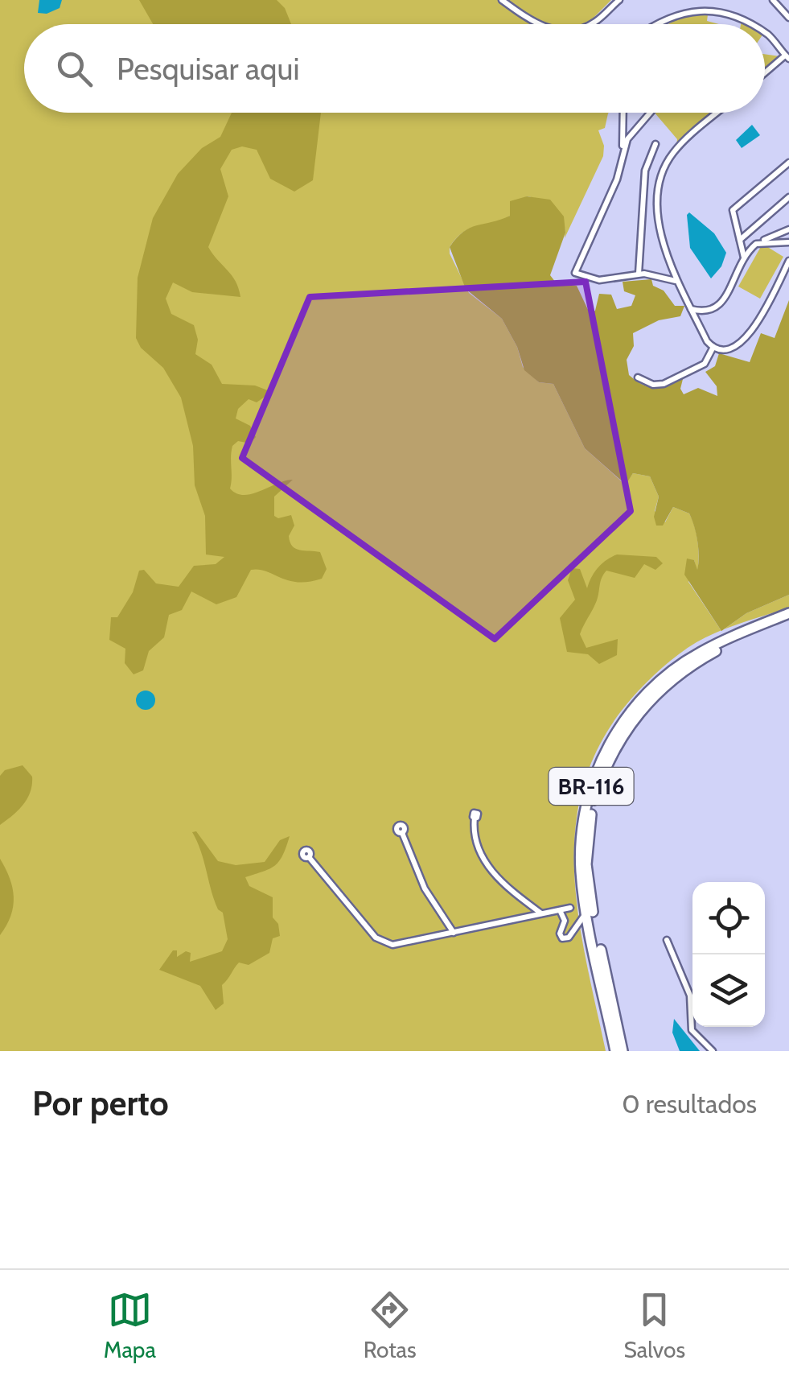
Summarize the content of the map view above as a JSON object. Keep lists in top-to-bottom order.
{
  "streets": {
    "highway": ["BR-116"]
  },
  "page": {
    "search": "Pesquisar aqui",
    "heading": ["Por perto", "0 resultados"],
    "nav": ["Mapa", "Rotas", "Salvos"]
  }
}
